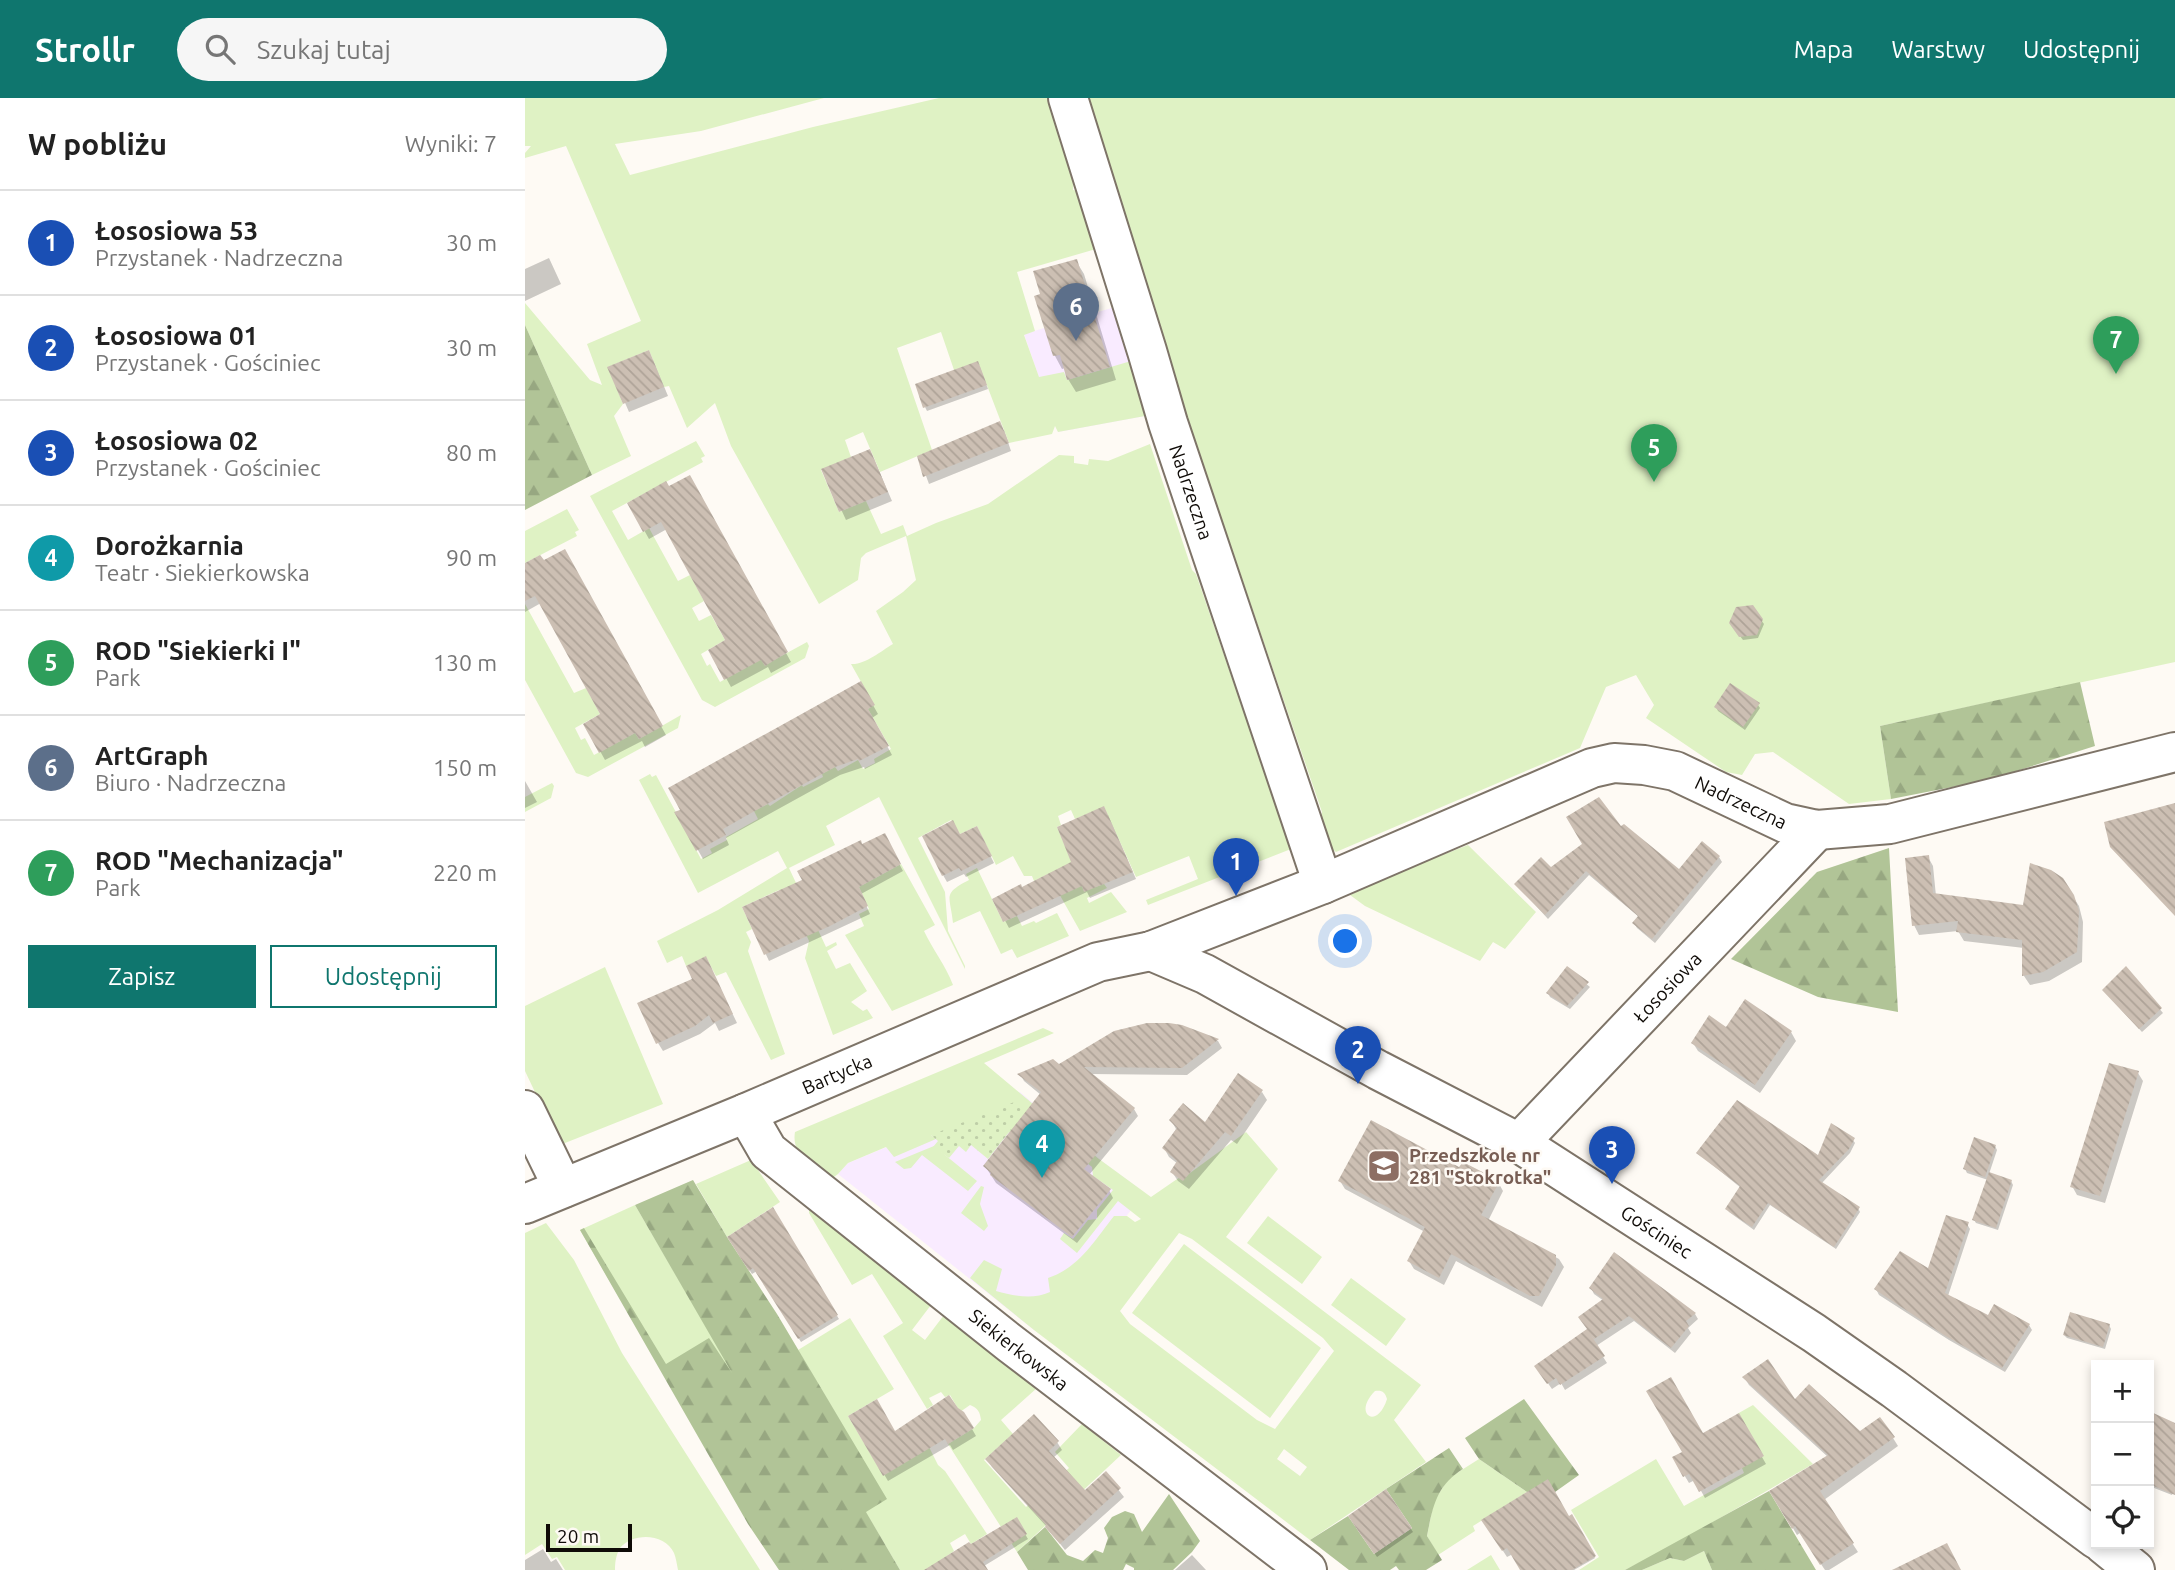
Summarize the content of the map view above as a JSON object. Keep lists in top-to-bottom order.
{
  "streets": {
    "street": [
      "Nadrzeczna",
      "Łososiowa",
      "Bartycka",
      "Gościniec",
      "Siekierkowska"
    ]
  },
  "crossings": [
    ["Nadrzeczna", "Łososiowa"],
    ["Nadrzeczna", "Bartycka"],
    ["Nadrzeczna", "Gościniec"],
    ["Łososiowa", "Gościniec"],
    ["Bartycka", "Gościniec"],
    ["Bartycka", "Siekierkowska"]
  ],
  "places": {
    "school or university": ["Przedszkole nr 281 \"Stokrotka\""]
  },
  "scale_bar": "20 m",
  "page": {
    "header": "Strollr",
    "search": "Szukaj tutaj",
    "nav": ["Mapa", "Warstwy", "Udostępnij"],
    "heading": ["W pobliżu", "Wyniki: 7"],
    "list": [
      {
        "mark": "1",
        "name": "Łososiowa 53",
        "note": "Przystanek · Nadrzeczna",
        "value": "30 m"
      },
      {
        "mark": "2",
        "name": "Łososiowa 01",
        "note": "Przystanek · Gościniec",
        "value": "30 m"
      },
      {
        "mark": "3",
        "name": "Łososiowa 02",
        "note": "Przystanek · Gościniec",
        "value": "80 m"
      },
      {
        "mark": "4",
        "name": "Dorożkarnia",
        "note": "Teatr · Siekierkowska",
        "value": "90 m"
      },
      {
        "mark": "5",
        "name": "ROD \"Siekierki I\"",
        "note": "Park",
        "value": "130 m"
      },
      {
        "mark": "6",
        "name": "ArtGraph",
        "note": "Biuro · Nadrzeczna",
        "value": "150 m"
      },
      {
        "mark": "7",
        "name": "ROD \"Mechanizacja\"",
        "note": "Park",
        "value": "220 m"
      }
    ],
    "pins": [
      "6",
      "7",
      "5",
      "1",
      "2",
      "4",
      "3"
    ],
    "buttons": ["Zapisz", "Udostępnij"],
    "map_buttons": ["+", "−"],
    "scale": "20 m"
  }
}
